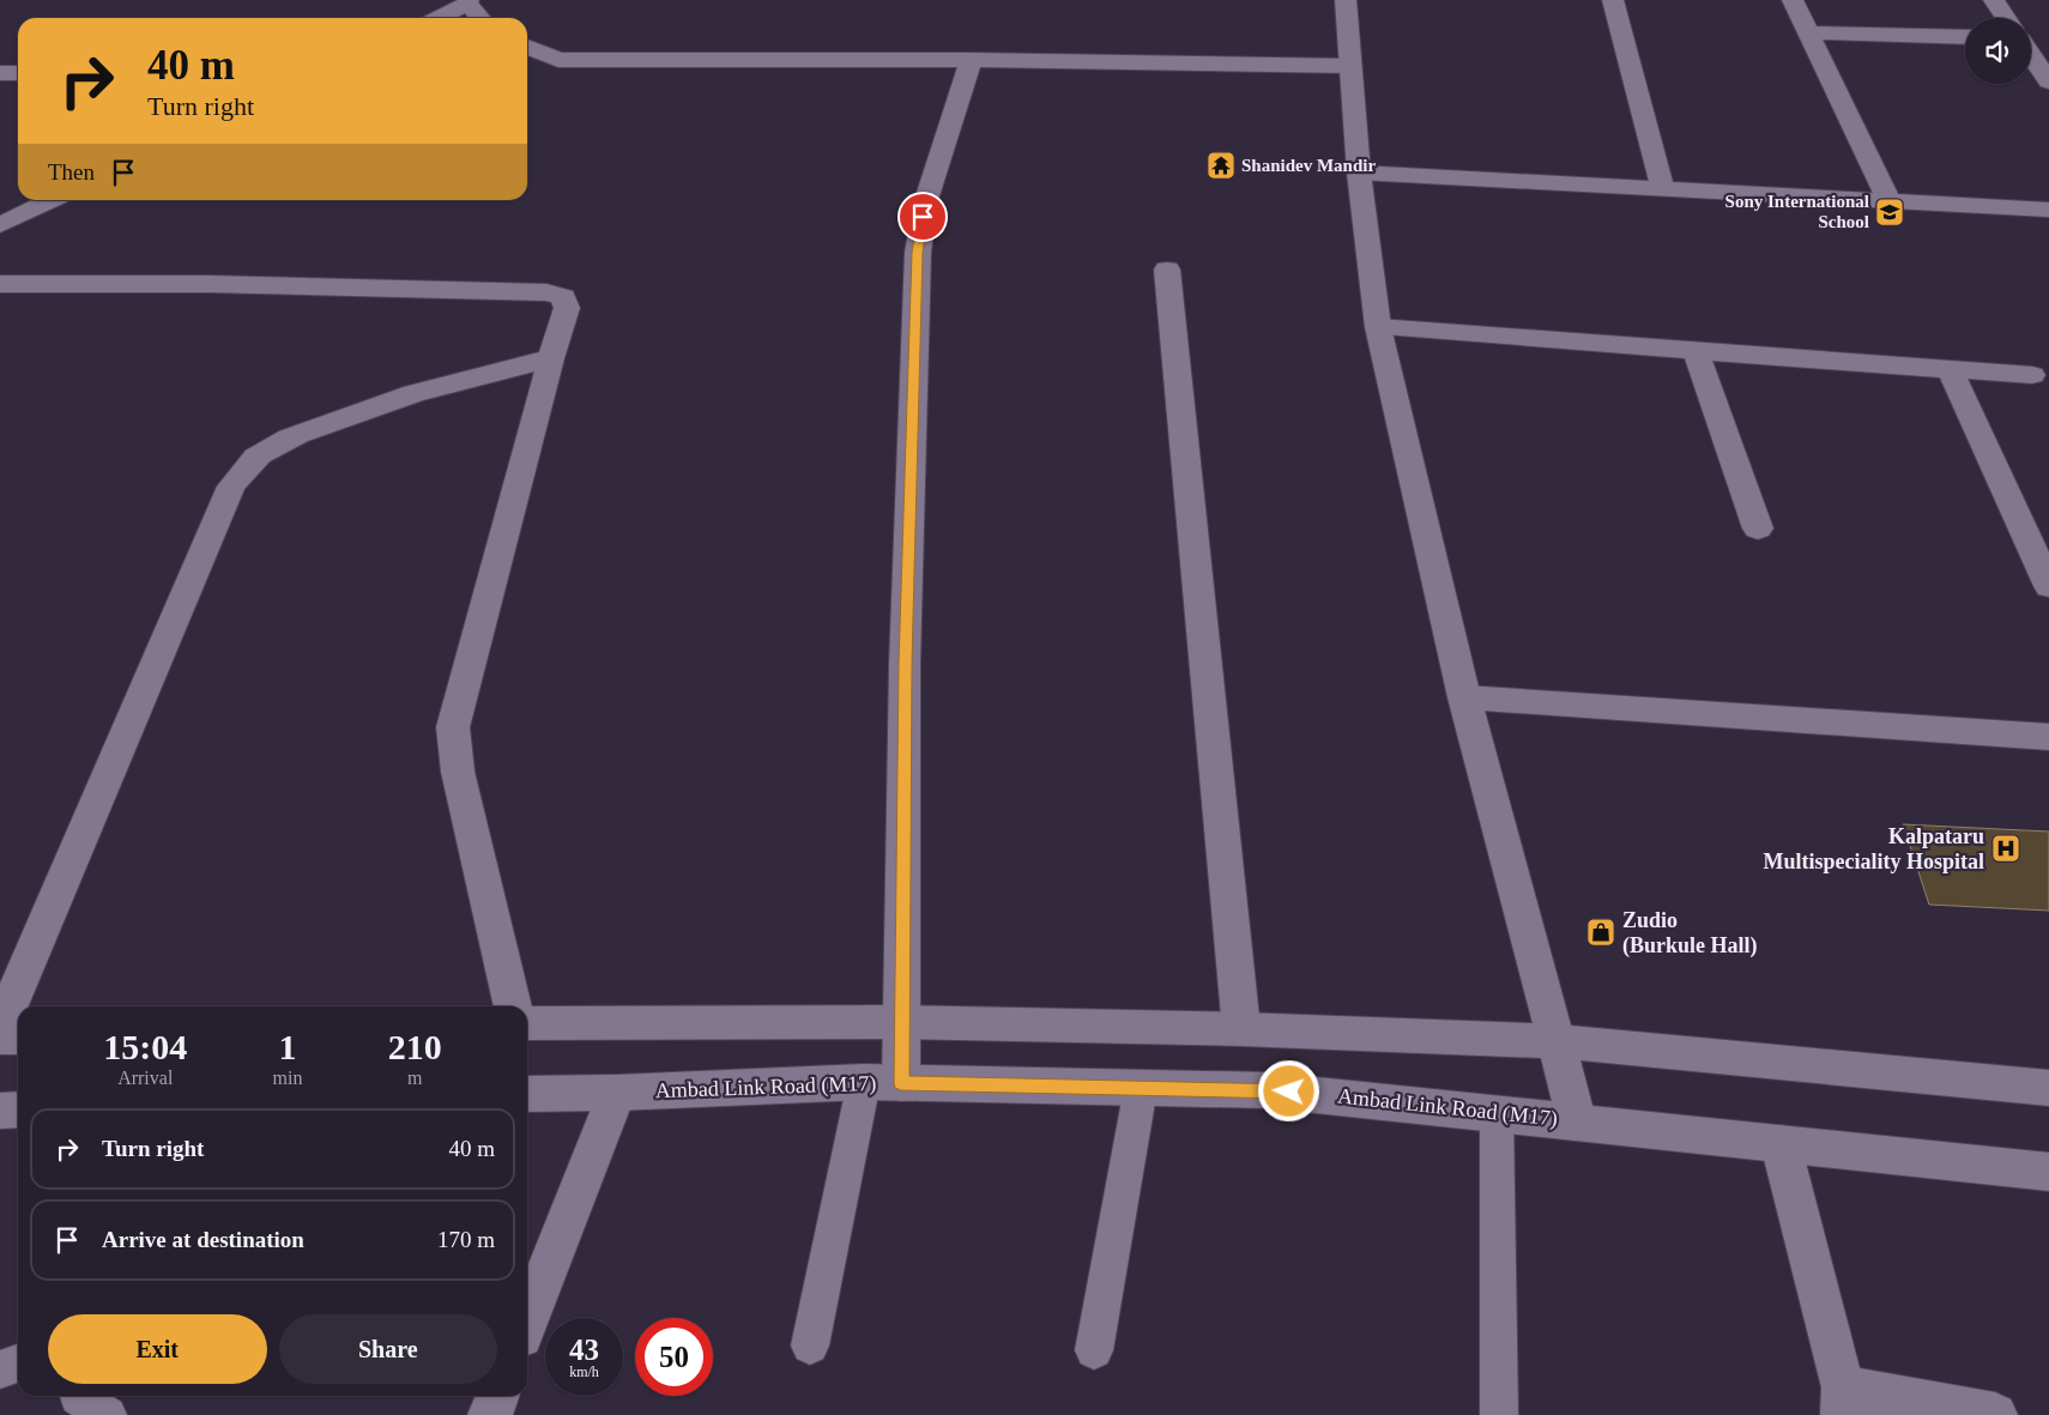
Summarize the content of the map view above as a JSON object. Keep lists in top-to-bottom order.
{
  "streets": {
    "street": ["Ambad Link Road (M17)"]
  },
  "places": {
    "temple": ["Shanidev Mandir"],
    "school or university": ["Sony International School"],
    "hospital": ["Kalpataru Multispeciality Hospital"],
    "shop": ["Zudio (Burkule Hall)"]
  },
  "page": {
    "turn": ["40 m", "Turn right"],
    "then": "Then",
    "eta": [
      "15:04",
      "Arrival",
      "1",
      "min",
      "210",
      "m"
    ],
    "list": [
      {
        "name": "Turn right",
        "value": "40 m"
      },
      {
        "name": "Arrive at destination",
        "value": "170 m"
      }
    ],
    "buttons": ["Exit", "Share"],
    "speed": "43 km/h",
    "limit": "50"
  }
}
